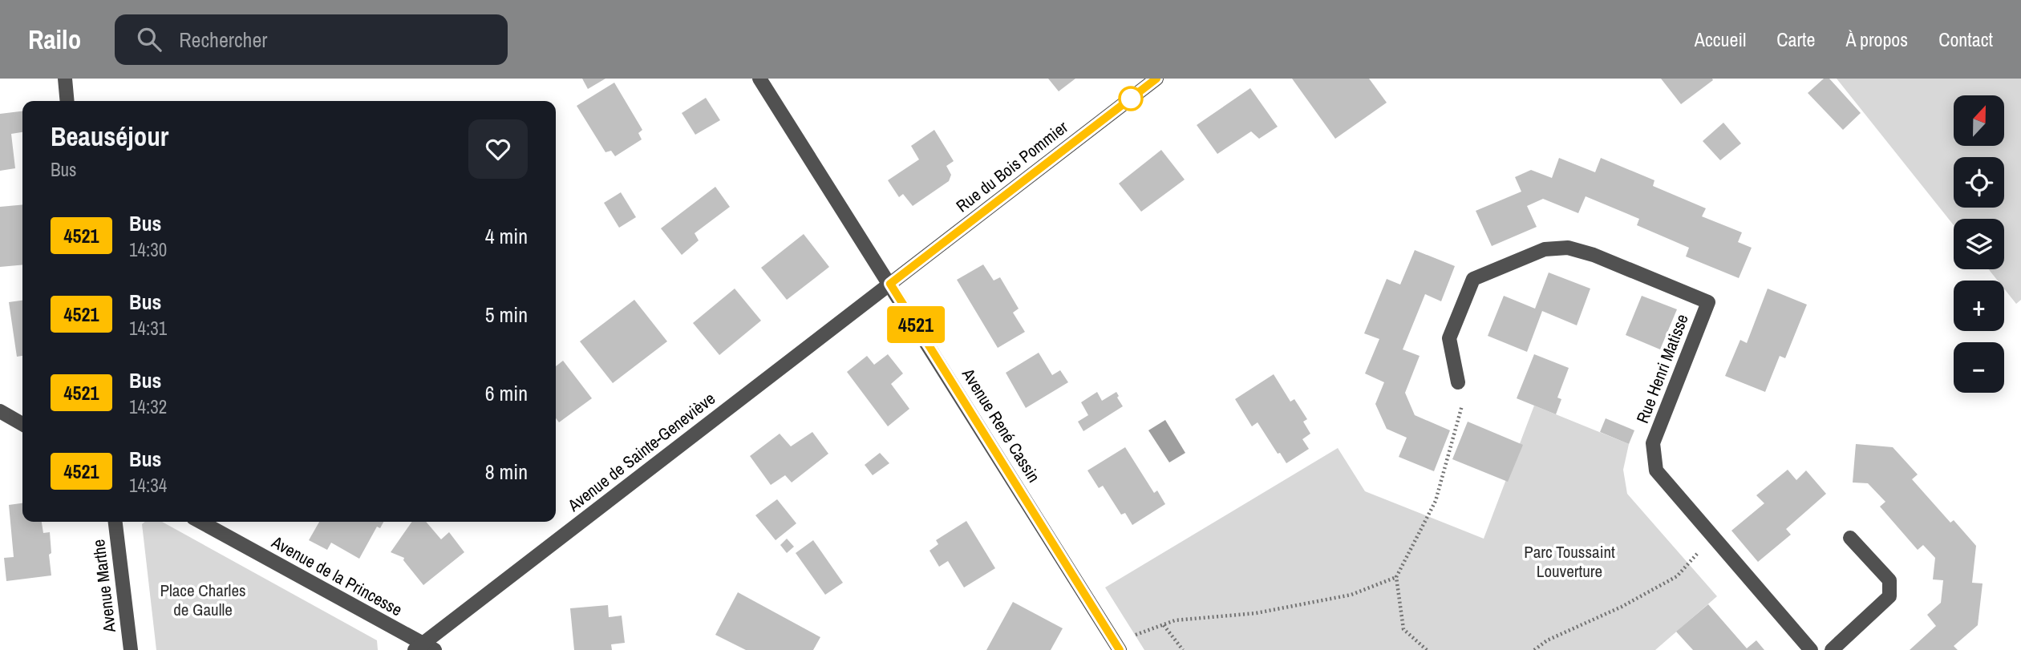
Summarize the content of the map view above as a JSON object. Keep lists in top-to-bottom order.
{
  "streets": {
    "street": [
      "Rue du Bois Pommier",
      "Rue Henri Matisse",
      "Avenue René Cassin",
      "Avenue de Sainte-Geneviève",
      "Avenue de la Princesse",
      "Avenue Marthe"
    ]
  },
  "crossings": [
    ["Rue du Bois Pommier", "Avenue René Cassin"],
    ["Rue du Bois Pommier", "Avenue de Sainte-Geneviève"],
    ["Avenue René Cassin", "Avenue de Sainte-Geneviève"],
    ["Avenue de Sainte-Geneviève", "Avenue de la Princesse"]
  ],
  "parks": ["Parc Toussaint Louverture", "Place Charles de Gaulle"],
  "lines": ["bus line 4521"],
  "north": "top",
  "page": {
    "header": "Railo",
    "search": "Rechercher",
    "nav": [
      "Accueil",
      "Carte",
      "À propos",
      "Contact"
    ],
    "on_map": "4521",
    "map_buttons": ["+", "−"],
    "heading": ["Beauséjour", "Bus"],
    "list": [
      {
        "mark": "4521",
        "name": "Bus",
        "note": "14:30",
        "value": "4 min"
      },
      {
        "mark": "4521",
        "name": "Bus",
        "note": "14:31",
        "value": "5 min"
      },
      {
        "mark": "4521",
        "name": "Bus",
        "note": "14:32",
        "value": "6 min"
      },
      {
        "mark": "4521",
        "name": "Bus",
        "note": "14:34",
        "value": "8 min"
      }
    ]
  }
}
